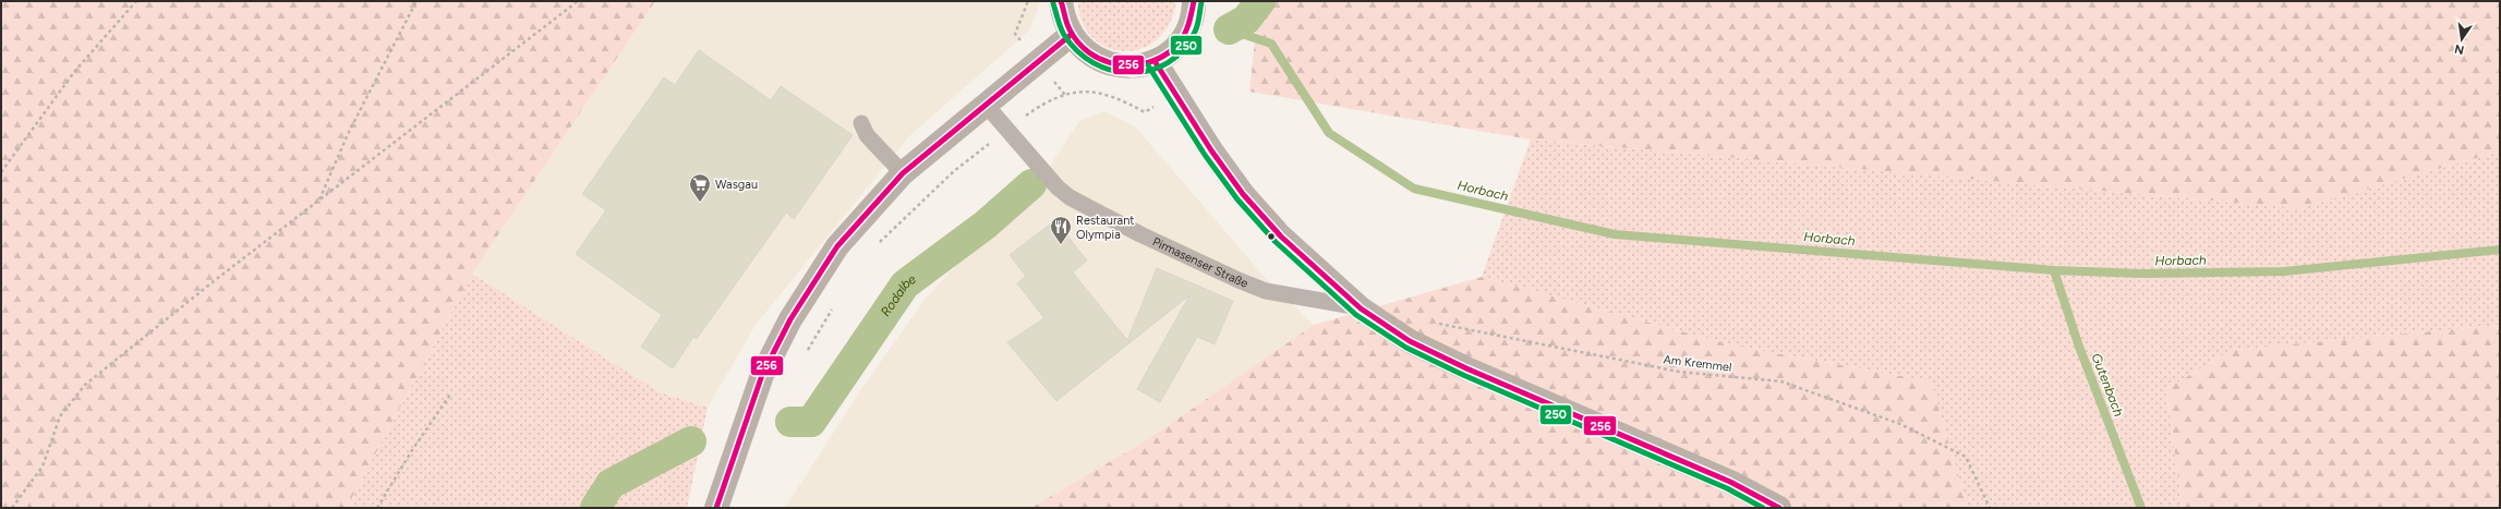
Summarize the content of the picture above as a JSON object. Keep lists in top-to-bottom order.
{
  "streets": {
    "main road": ["Pirmasenser Straße"],
    "path": ["Am Kremmel"]
  },
  "water": ["Horbach", "Rodalbe", "Gutenbach"],
  "places": {
    "supermarket": ["Wasgau"],
    "restaurant": ["Restaurant Olympia"]
  },
  "lines": ["transit line 256", "transit line 250"],
  "north": "bottom"
}
